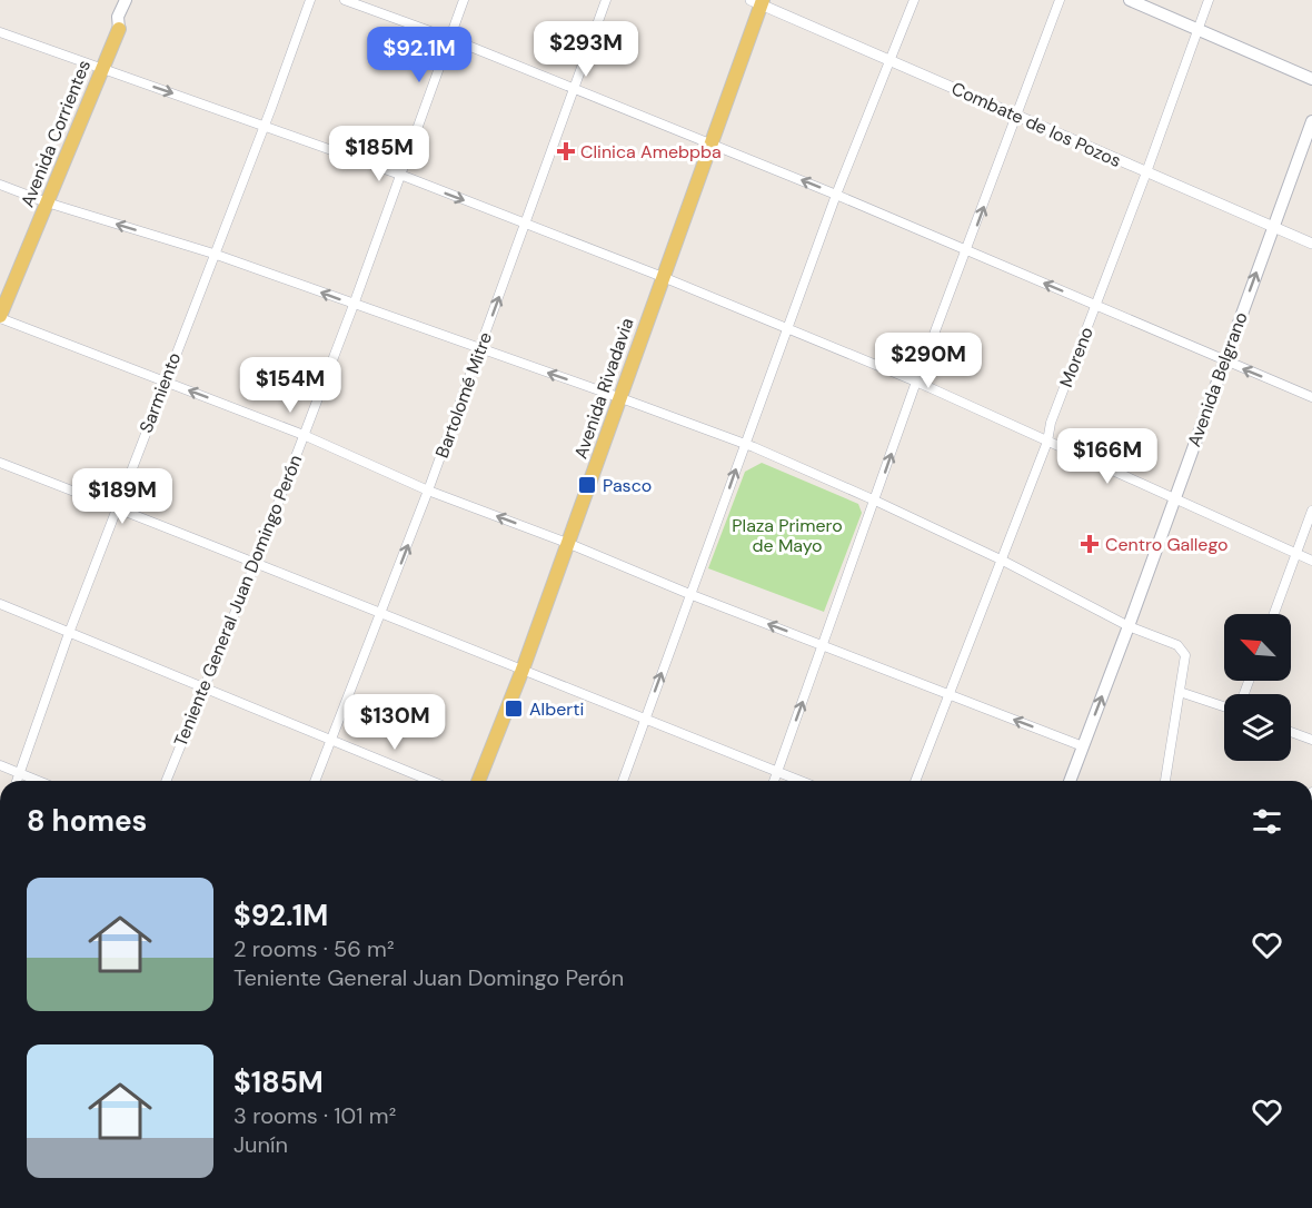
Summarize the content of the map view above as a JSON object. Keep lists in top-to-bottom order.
{
  "streets": {
    "main road": ["Avenida Corrientes", "Avenida Belgrano", "Avenida Rivadavia"],
    "street": [
      "Combate de los Pozos",
      "Moreno",
      "Sarmiento",
      "Bartolomé Mitre",
      "Teniente General Juan Domingo Perón"
    ]
  },
  "crossings": [
    ["Combate de los Pozos", "Moreno"],
    ["Combate de los Pozos", "Avenida Belgrano"],
    ["Combate de los Pozos", "Avenida Rivadavia"]
  ],
  "one_way": ["Avenida Belgrano"],
  "parks": ["Plaza Primero de Mayo"],
  "places": {
    "health": ["Clinica Amebpba", "Centro Gallego"],
    "transit": ["Pasco", "Alberti"]
  },
  "north": "top left",
  "page": {
    "price": [
      "$293M",
      "$92.1M",
      "$185M",
      "$290M",
      "$154M",
      "$166M",
      "$189M",
      "$130M"
    ],
    "heading": "8 homes",
    "list": [
      {
        "name": "$92.1M",
        "note": "2 rooms · 56 m² · Teniente General Juan Domingo Perón"
      },
      {
        "name": "$185M",
        "note": "3 rooms · 101 m² · Junín"
      }
    ]
  }
}
